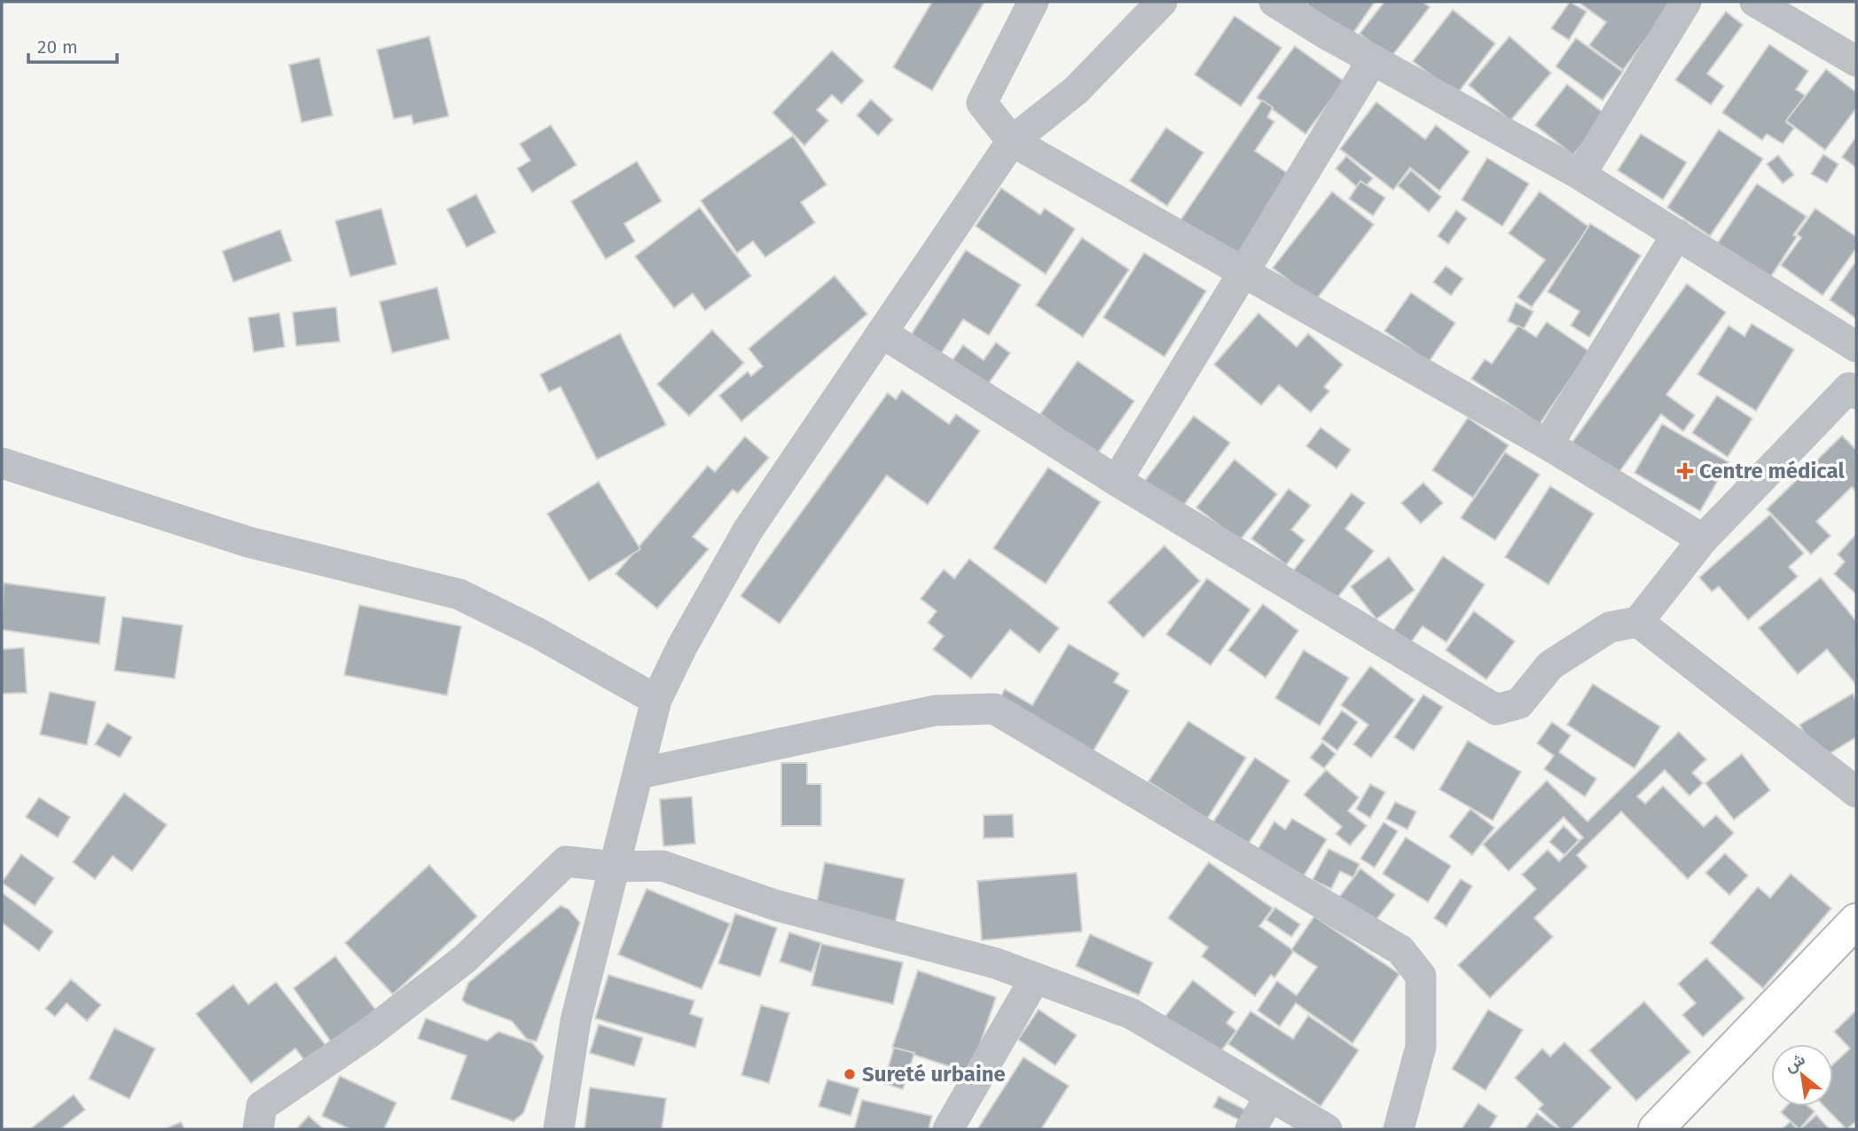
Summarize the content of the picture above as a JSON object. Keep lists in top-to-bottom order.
{
  "places": {
    "health": ["Centre médical"],
    "other": ["Sureté urbaine"]
  },
  "scale_bar": "20 m",
  "north": "top left"
}
